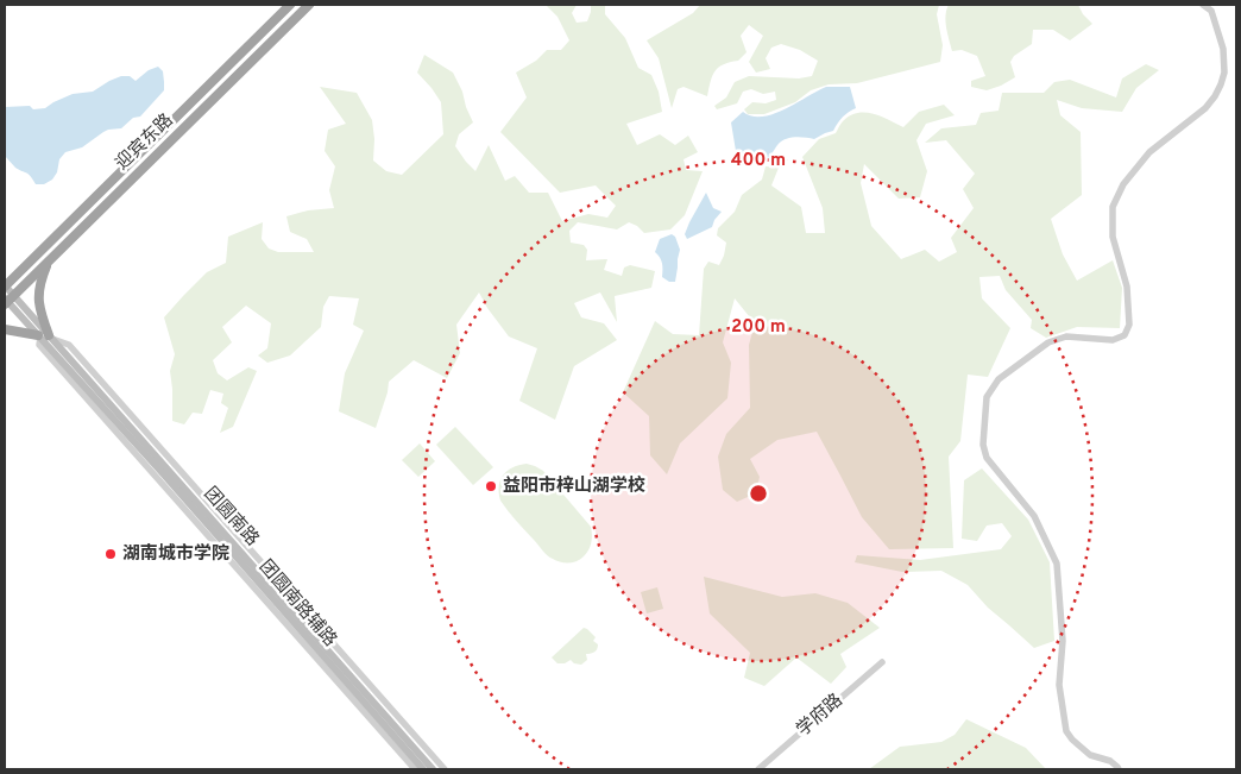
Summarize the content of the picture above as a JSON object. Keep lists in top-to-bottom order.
{
  "streets": {
    "highway": ["迎宾东路"],
    "main road": ["团圆南路"],
    "street": ["团圆南路辅路", "学府路"]
  },
  "crossings": [
    ["迎宾东路", "团圆南路"],
    ["团圆南路", "团圆南路辅路"]
  ],
  "places": ["益阳市梓山湖学校", "湖南城市学院"],
  "rings": ["400 m", "200 m"]
}
